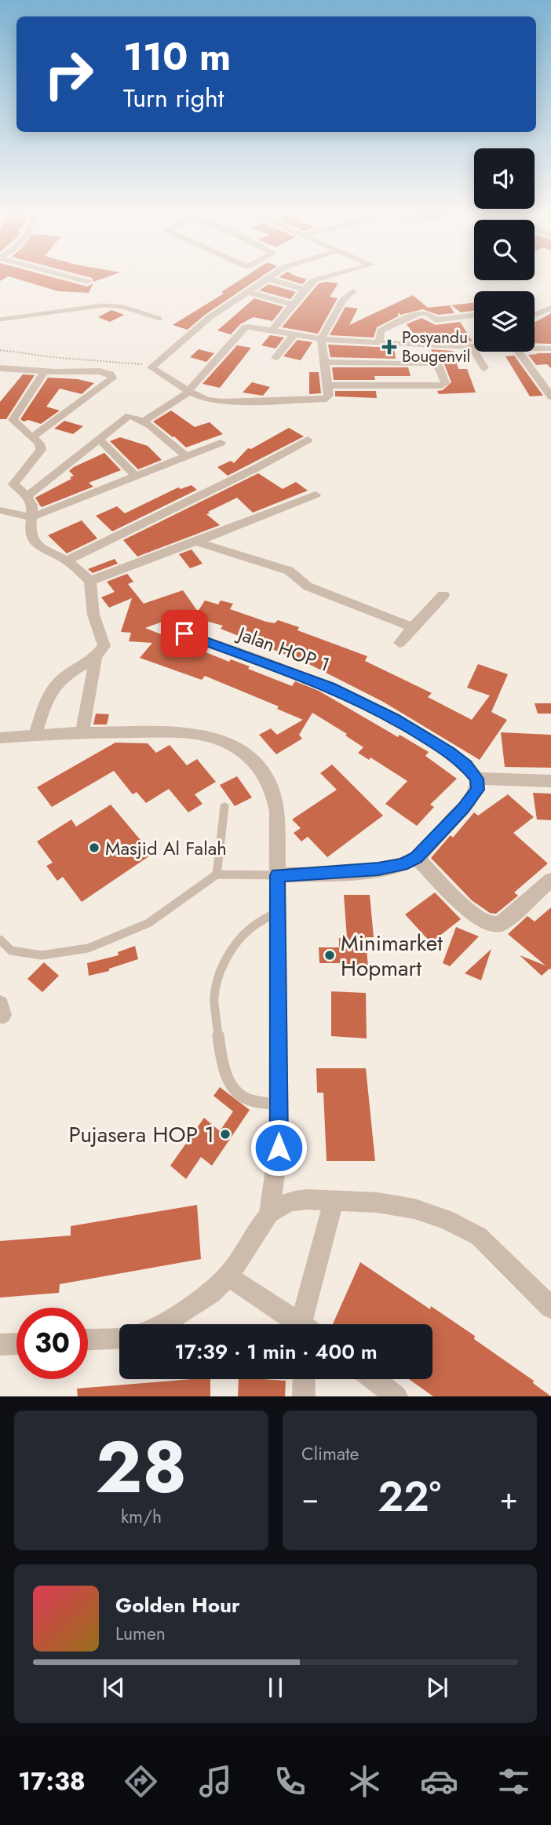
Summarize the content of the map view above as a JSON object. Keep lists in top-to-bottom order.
{
  "streets": {
    "street": ["Jalan HOP 1"]
  },
  "places": {
    "health": ["Posyandu Bougenvil"],
    "other": ["Masjid Al Falah", "Minimarket Hopmart", "Pujasera HOP 1"]
  },
  "page": {
    "turn": ["110 m", "Turn right"],
    "limit": "30",
    "trip": "17:39 · 1 min · 400 m",
    "tile": [
      ["28", "km/h"],
      "Climate"
    ],
    "heat": ["−", "22°", "+"],
    "song": ["Golden Hour", "Lumen"],
    "tabs": "17:38"
  }
}
